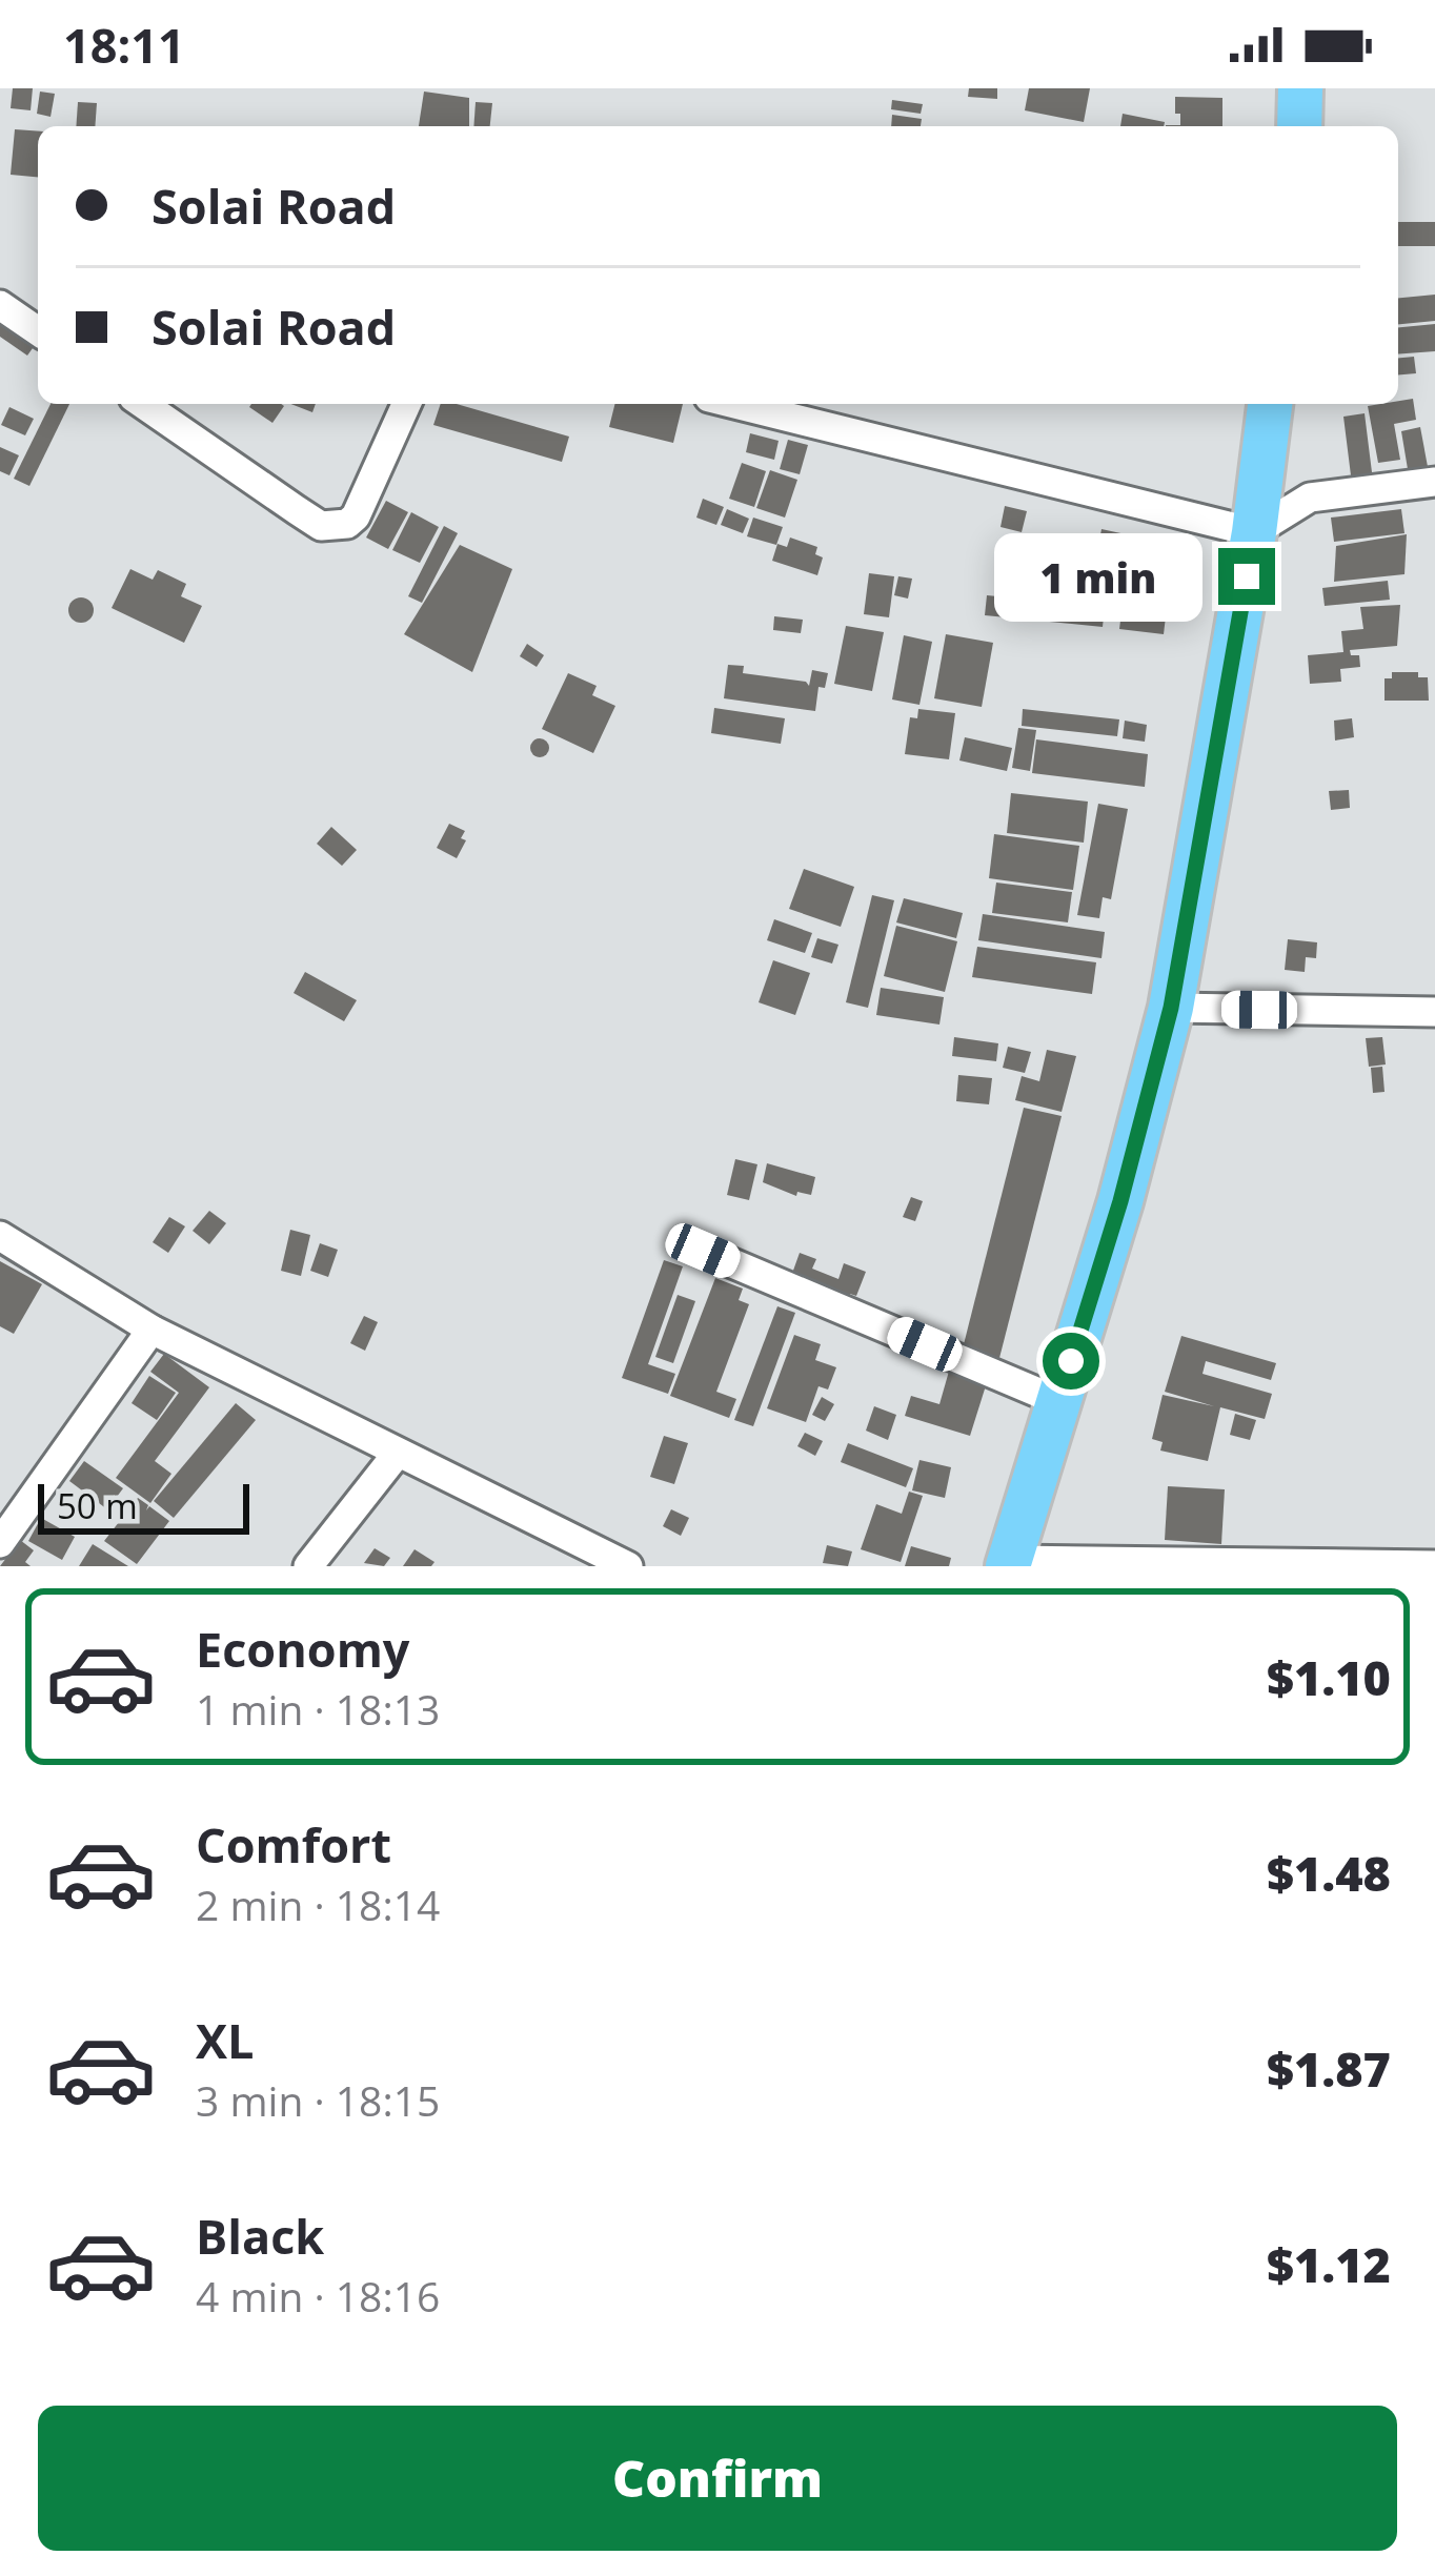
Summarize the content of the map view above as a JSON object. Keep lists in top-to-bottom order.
{
  "scale_bar": "50 m",
  "page": {
    "status": "18:11",
    "banner": ["Solai Road", "Solai Road"],
    "bubble": "1 min",
    "scale": "50 m",
    "list": [
      {
        "name": "Economy",
        "note": "1 min · 18:13",
        "value": "$1.10"
      },
      {
        "name": "Comfort",
        "note": "2 min · 18:14",
        "value": "$1.48"
      },
      {
        "name": "XL",
        "note": "3 min · 18:15",
        "value": "$1.87"
      },
      {
        "name": "Black",
        "note": "4 min · 18:16",
        "value": "$1.12"
      }
    ],
    "buttons": "Confirm"
  }
}
